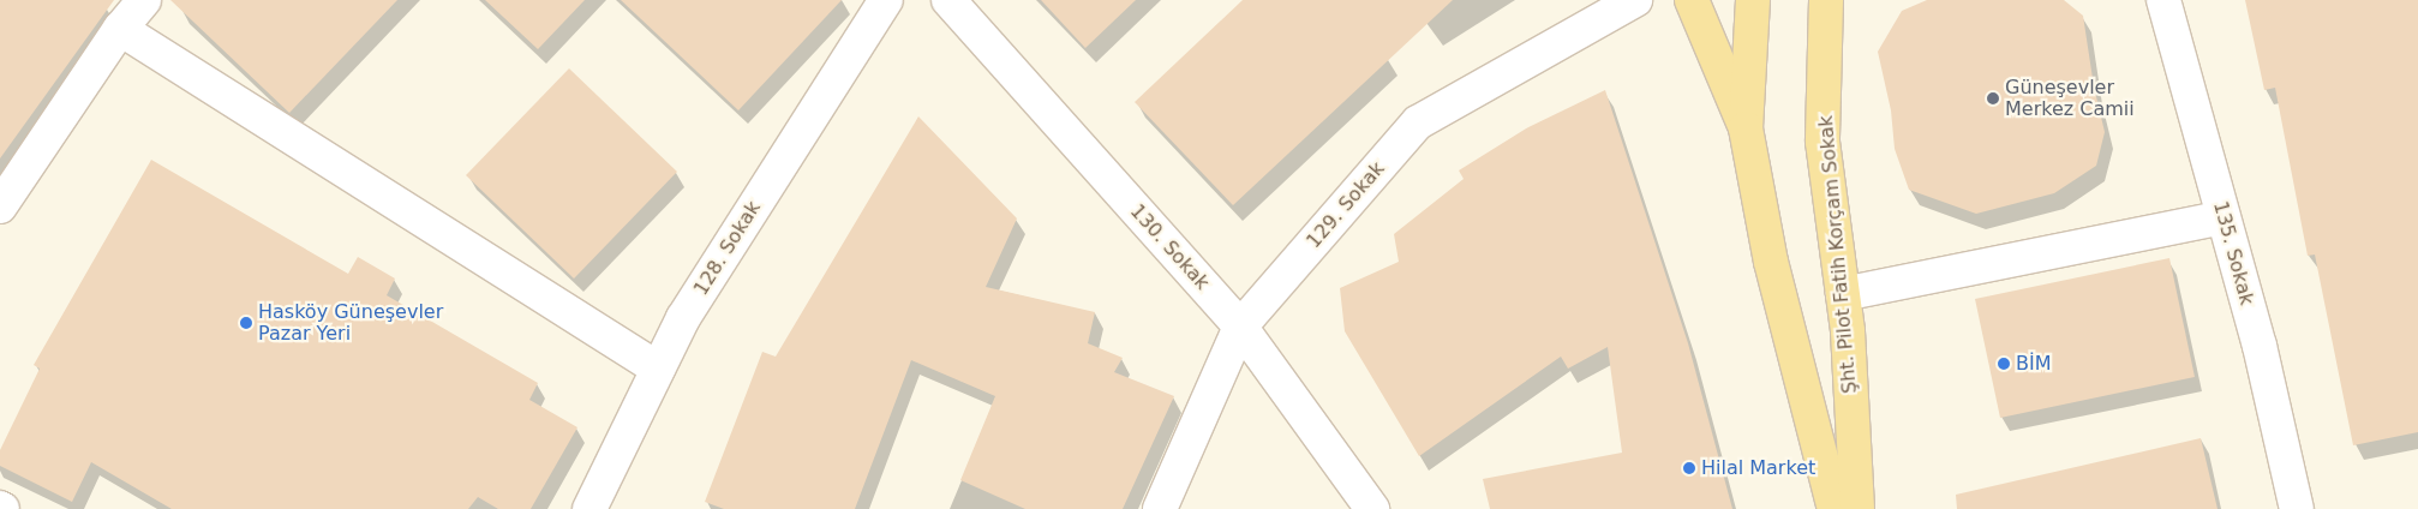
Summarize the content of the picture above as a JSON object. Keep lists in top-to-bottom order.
{
  "streets": {
    "main road": ["Şht. Pilot Fatih Korçam Sokak"],
    "street": [
      "129. Sokak",
      "130. Sokak",
      "128. Sokak",
      "135. Sokak"
    ]
  },
  "crossings": [
    ["129. Sokak", "130. Sokak"]
  ],
  "places": [
    "Güneşevler Merkez Camii",
    "Hasköy Güneşevler Pazar Yeri",
    "BİM",
    "Hilal Market"
  ]
}
